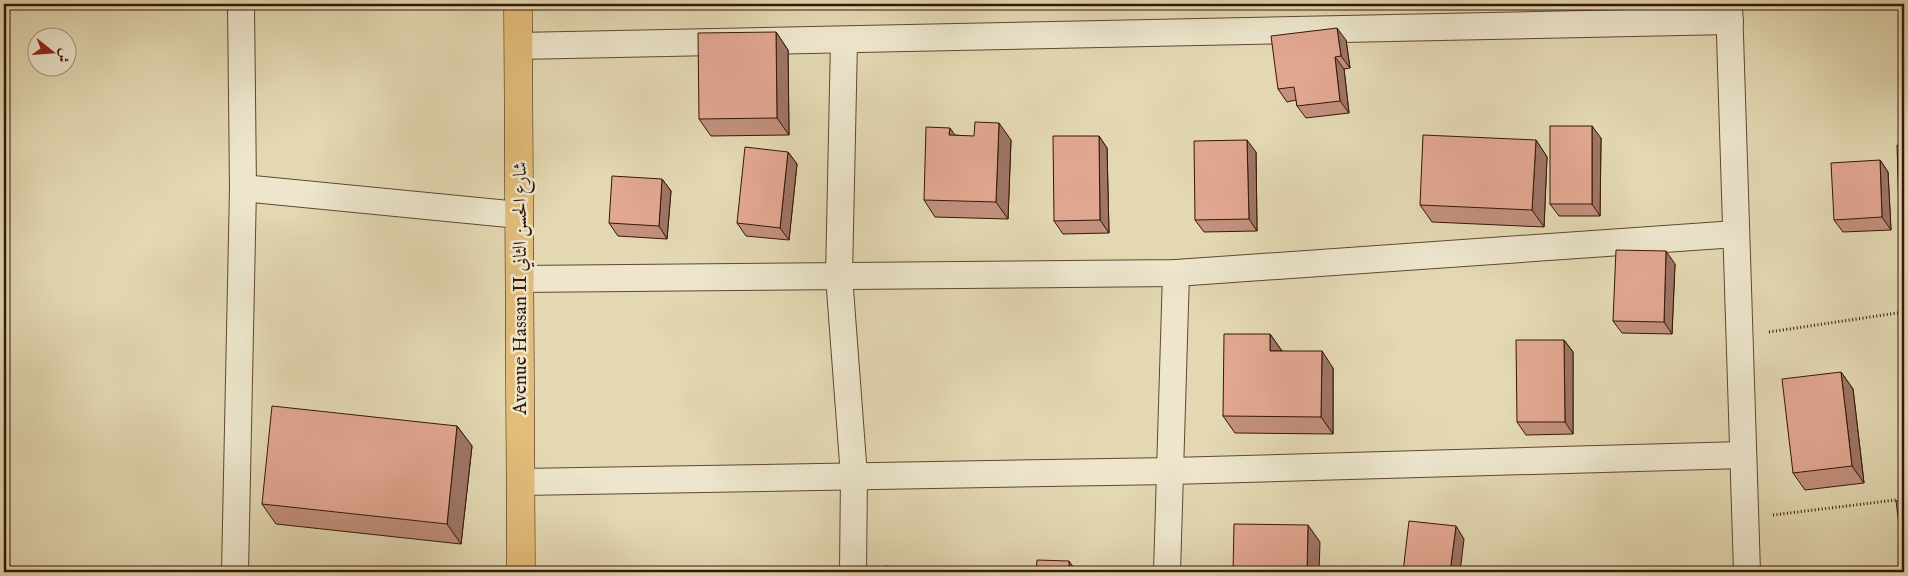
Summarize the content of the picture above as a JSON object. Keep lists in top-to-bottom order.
{
  "streets": {
    "main road": ["Avenue Hassan II شارع الحسن الثاني"]
  },
  "north": "right"
}
